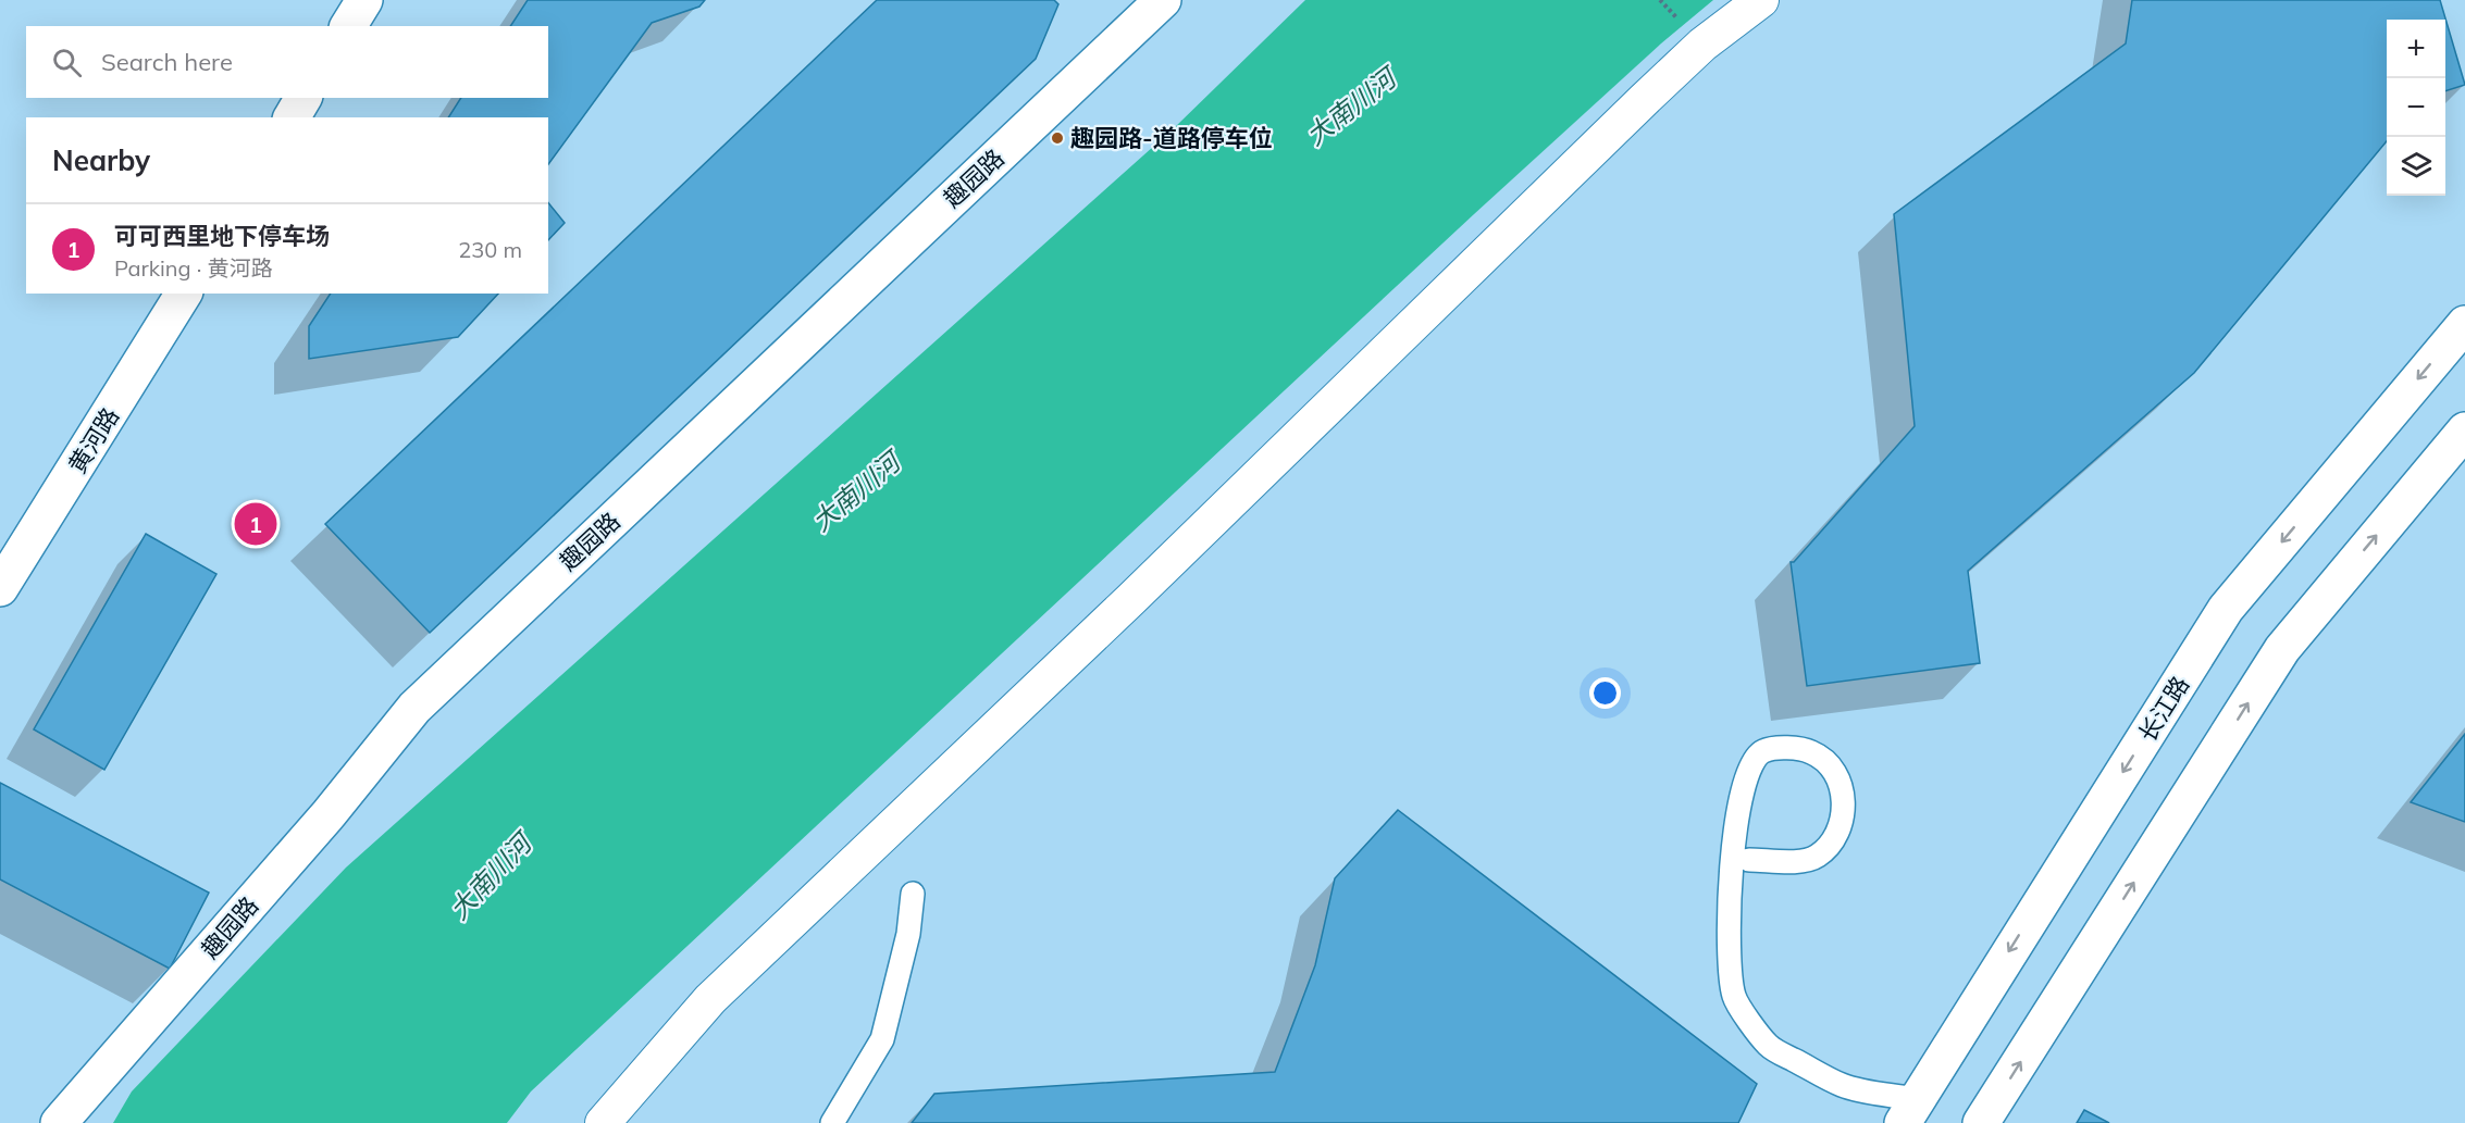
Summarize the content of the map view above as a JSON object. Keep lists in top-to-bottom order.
{
  "streets": {
    "main road": ["趣园路", "黄河路", "长江路"]
  },
  "water": ["大南川河"],
  "places": ["趣园路-道路停车位"],
  "page": {
    "map_buttons": ["+", "−"],
    "search": "Search here",
    "heading": "Nearby",
    "list": [
      {
        "mark": "1",
        "name": "可可西里地下停车场",
        "note": "Parking · 黄河路",
        "value": "230 m"
      }
    ],
    "pins": "1"
  }
}
